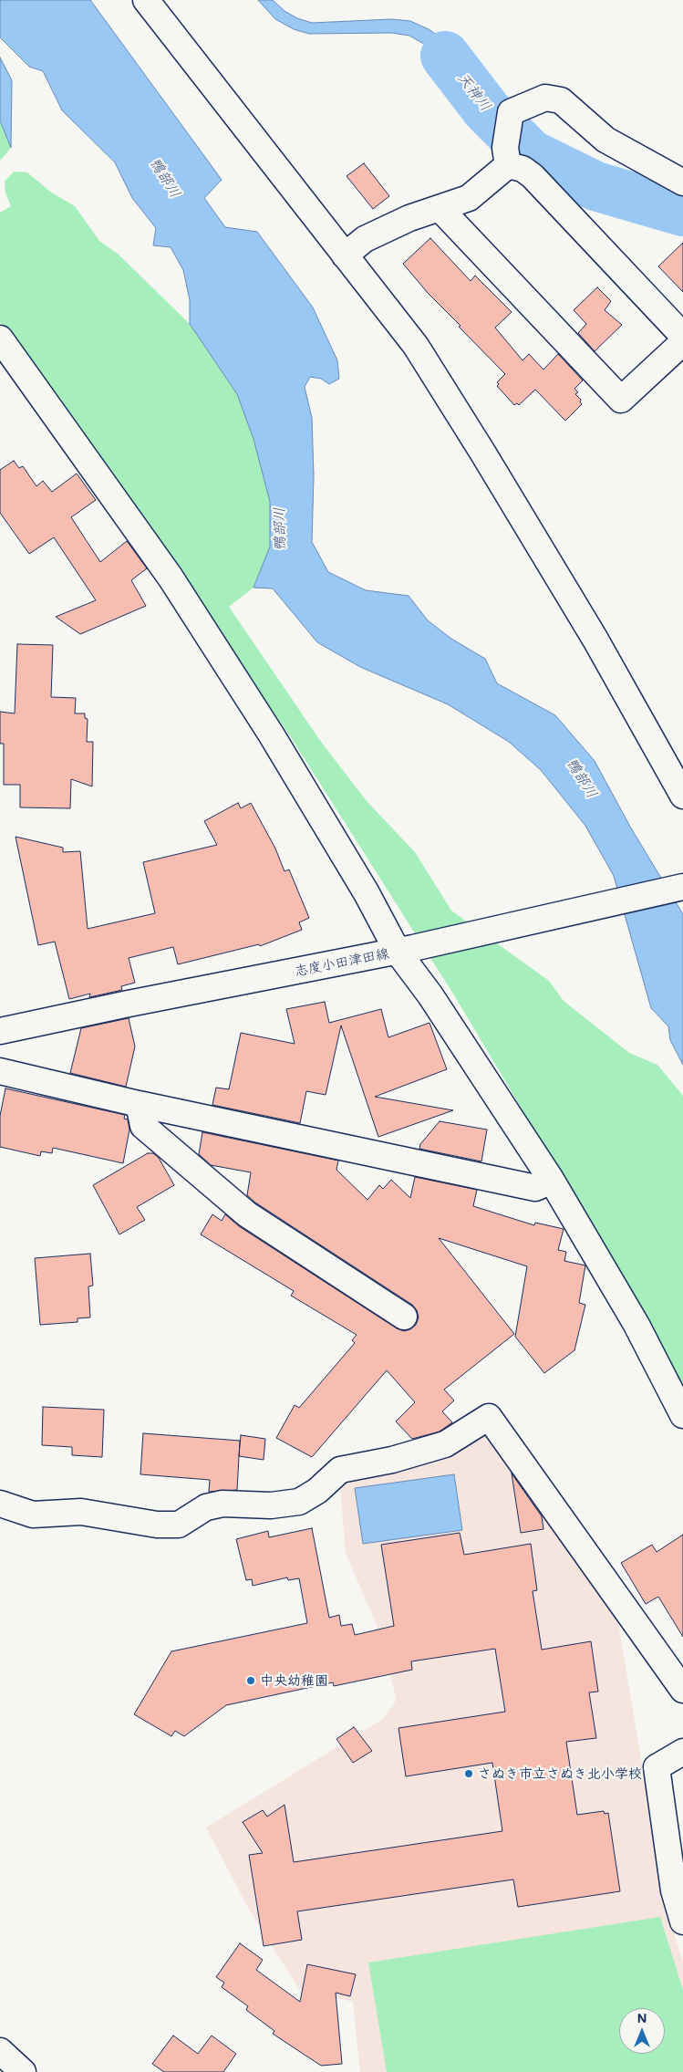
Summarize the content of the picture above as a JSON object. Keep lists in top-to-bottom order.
{
  "streets": {
    "street": ["志度小田津田線"]
  },
  "water": ["天神川", "鴨部川"],
  "places": ["中央幼稚園", "さぬき市立さぬき北小学校"],
  "north": "top"
}
